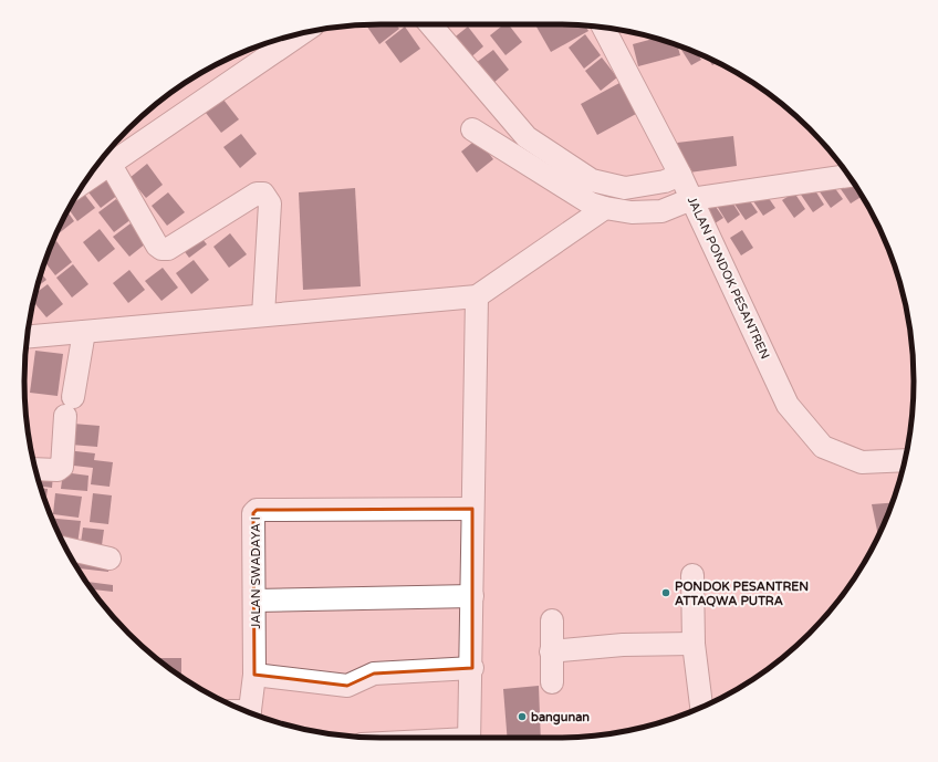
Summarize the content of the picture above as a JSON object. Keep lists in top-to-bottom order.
{
  "streets": {
    "street": ["JALAN PONDOK PESANTREN", "JALAN SWADAYA I"]
  },
  "places": ["PONDOK PESANTREN ATTAQWA PUTRA", "bangunan"]
}
